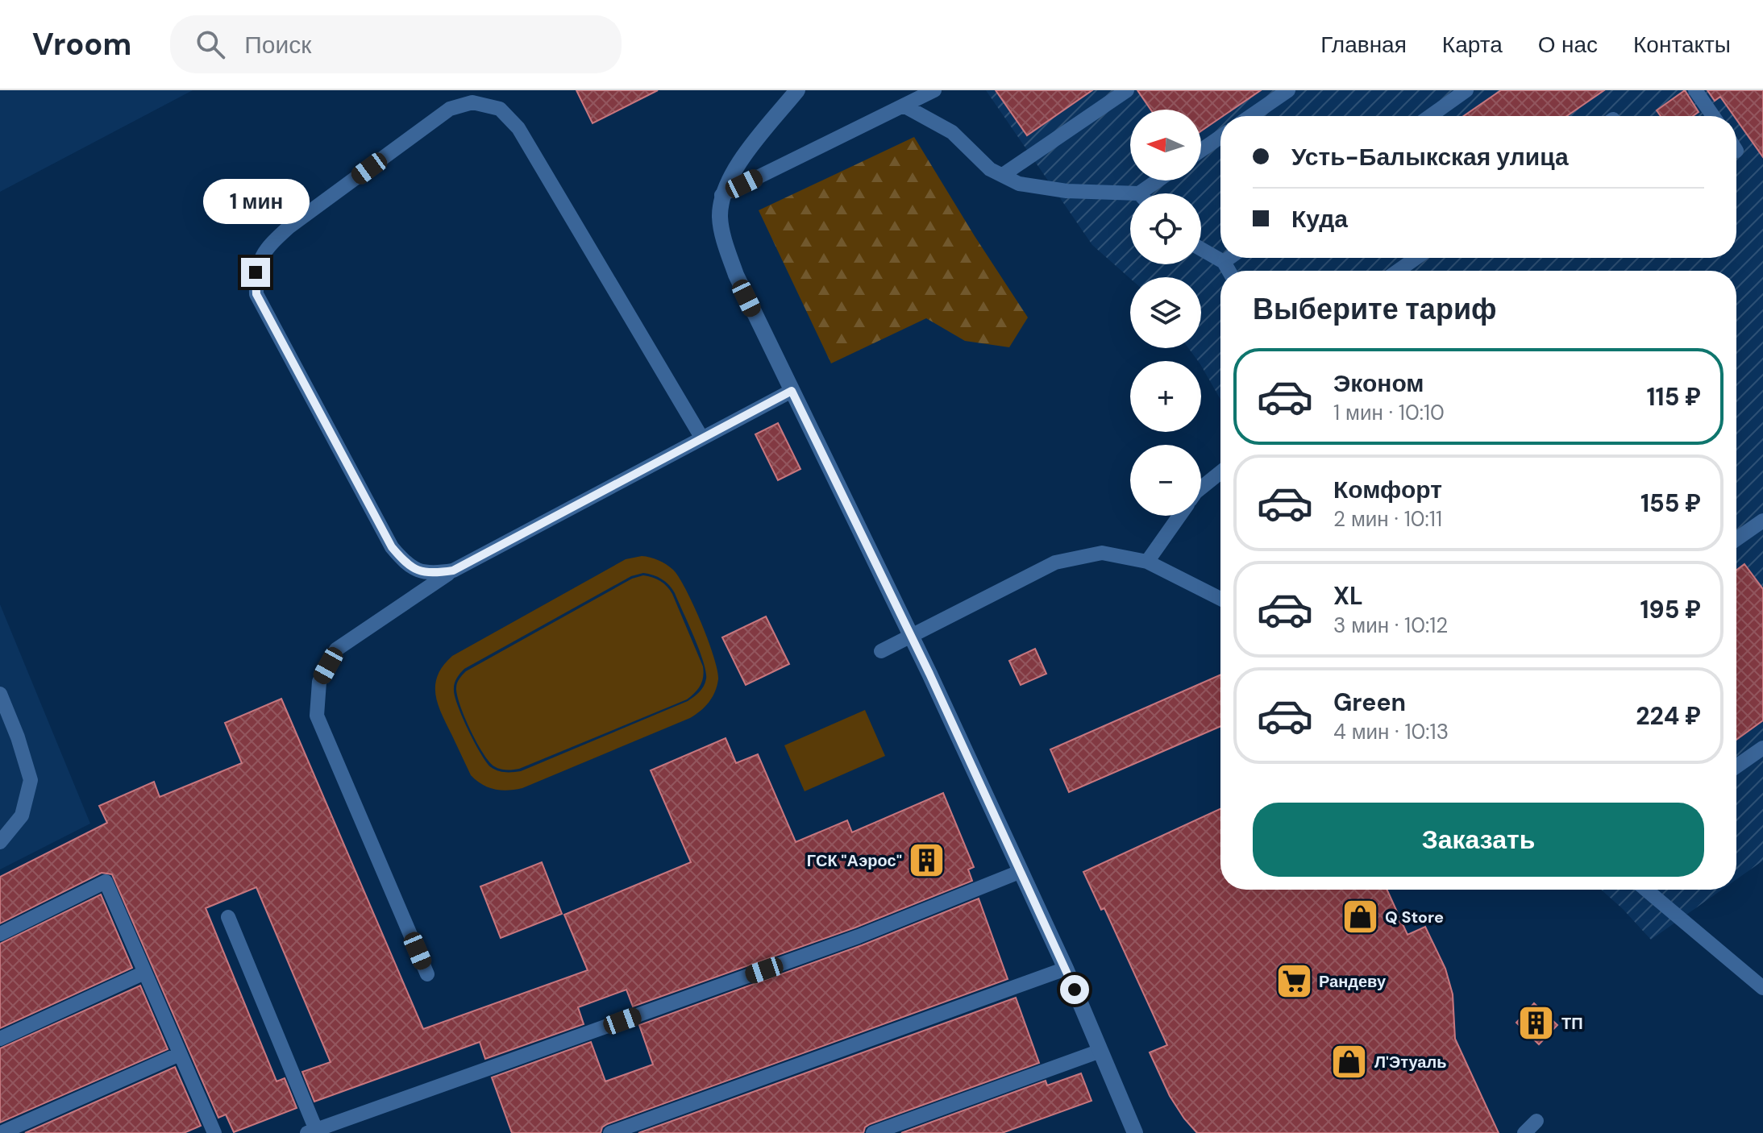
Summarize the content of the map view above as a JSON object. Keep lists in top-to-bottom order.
{
  "places": {
    "building": ["ГСК \"Аэрос\"", "ТП"],
    "shop": ["Q Store", "Л'Этуаль"],
    "supermarket": ["Рандеву"]
  },
  "north": "left",
  "page": {
    "header": "Vroom",
    "search": "Поиск",
    "nav": [
      "Главная",
      "Карта",
      "О нас",
      "Контакты"
    ],
    "map_buttons": ["+", "−"],
    "banner": ["Усть-Балыкская улица", "Куда"],
    "bubble": "1 мин",
    "heading": "Выберите тариф",
    "list": [
      {
        "name": "Эконом",
        "note": "1 мин · 10:10",
        "value": "115 ₽"
      },
      {
        "name": "Комфорт",
        "note": "2 мин · 10:11",
        "value": "155 ₽"
      },
      {
        "name": "XL",
        "note": "3 мин · 10:12",
        "value": "195 ₽"
      },
      {
        "name": "Green",
        "note": "4 мин · 10:13",
        "value": "224 ₽"
      }
    ],
    "buttons": "Заказать"
  }
}
